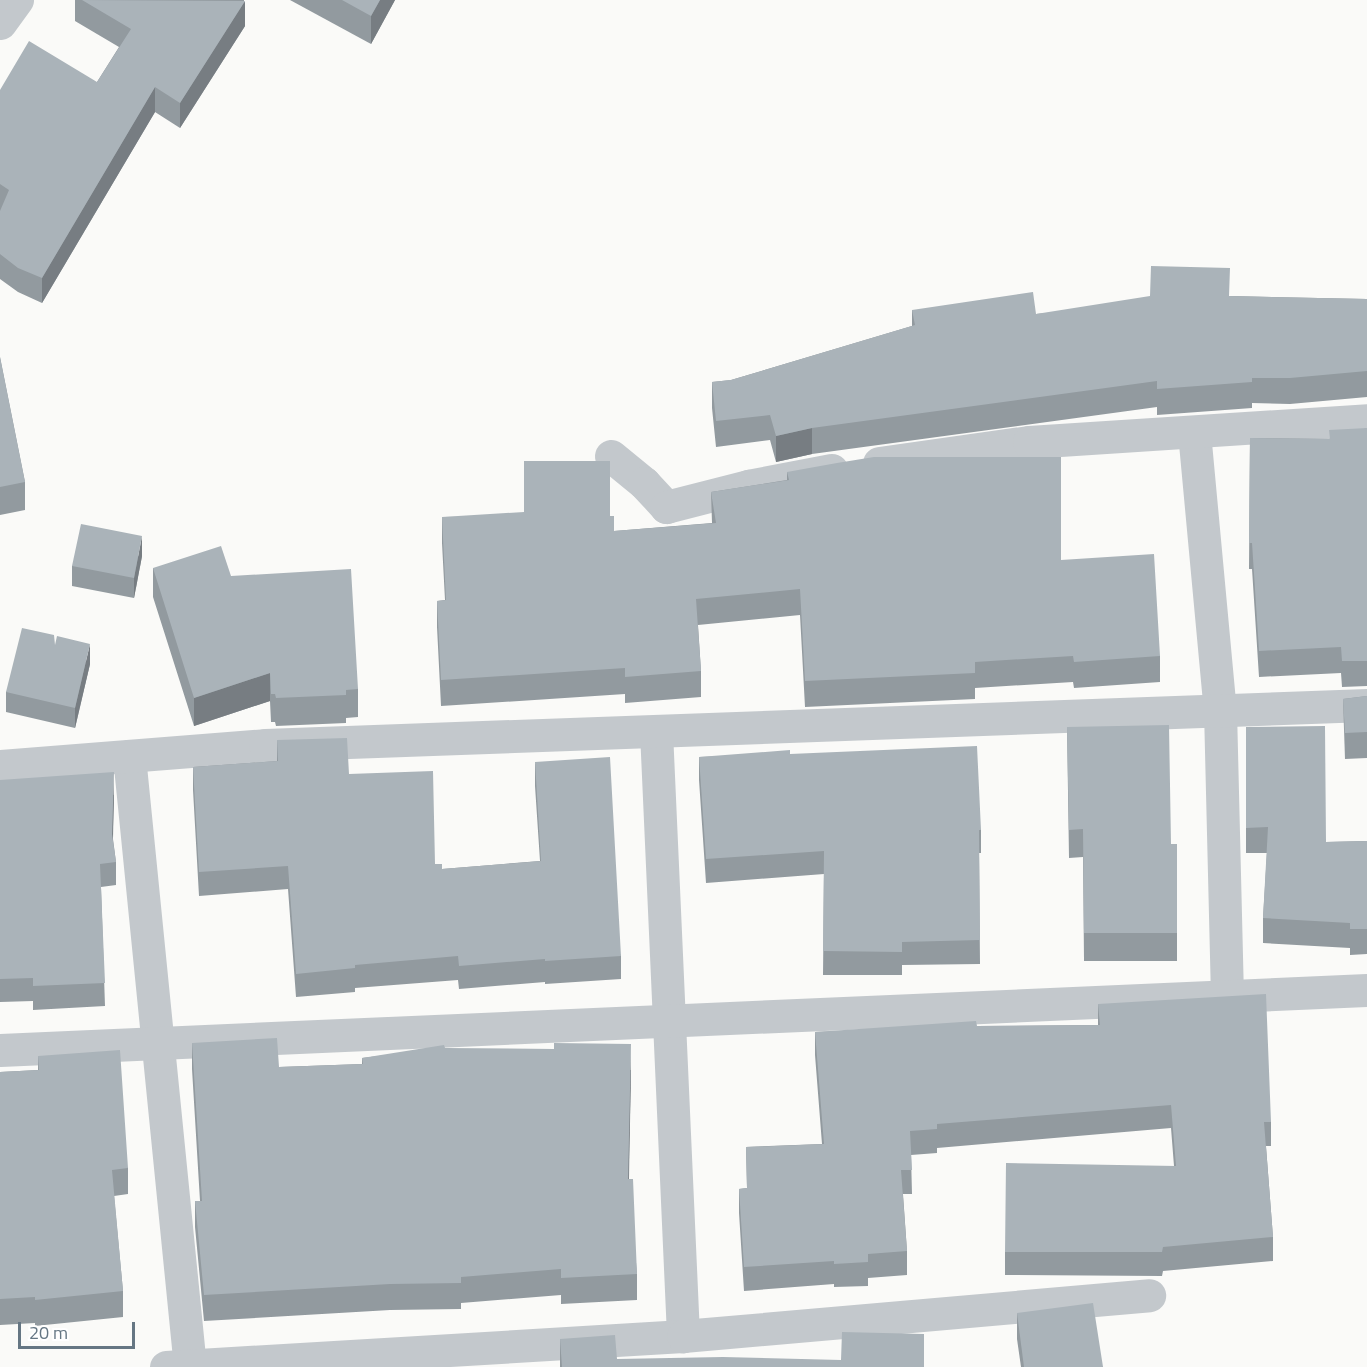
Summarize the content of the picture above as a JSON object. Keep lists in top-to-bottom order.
{
  "scale_bar": "20 m"
}
